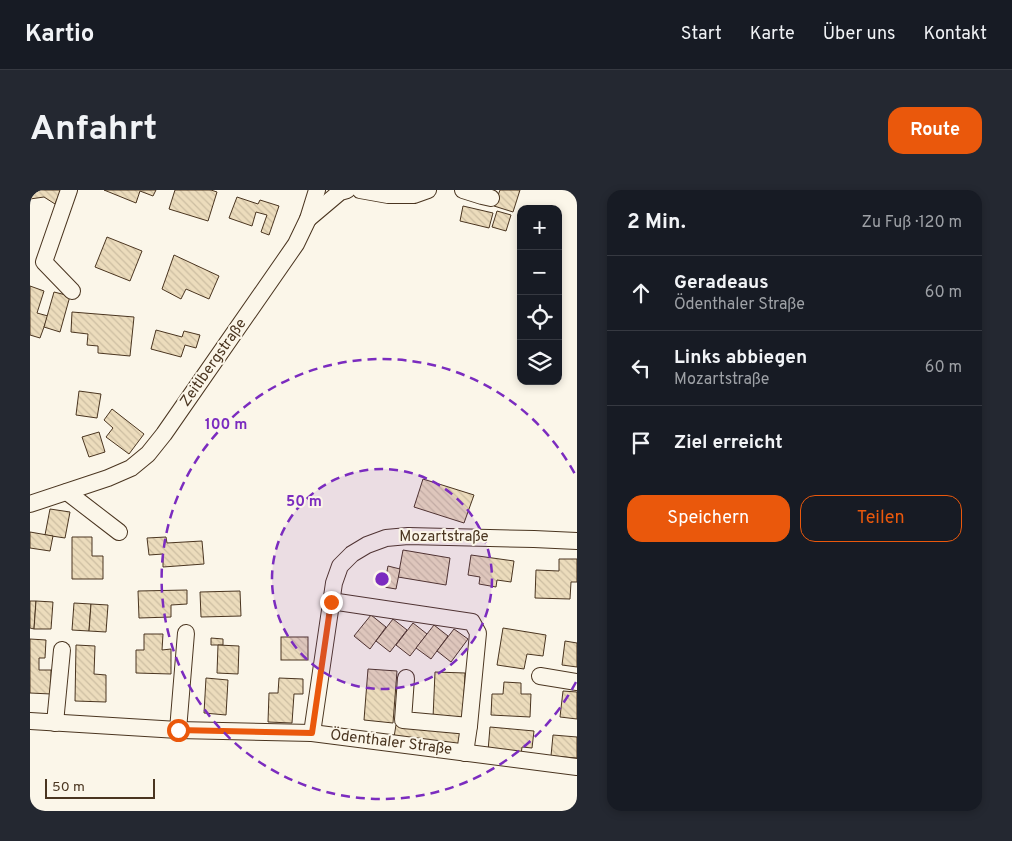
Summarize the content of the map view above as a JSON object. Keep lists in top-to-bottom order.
{
  "streets": {
    "street": ["Zeitlbergstraße", "Mozartstraße", "Ödenthaler Straße"]
  },
  "crossings": [
    ["Mozartstraße", "Ödenthaler Straße"]
  ],
  "scale_bar": "50 m",
  "page": {
    "header": "Kartio",
    "nav": [
      "Start",
      "Karte",
      "Über uns",
      "Kontakt"
    ],
    "buttons": [
      "Route",
      ["Speichern", "Teilen"]
    ],
    "title": "Anfahrt",
    "heading": ["2 Min.", "Zu Fuß · 120 m"],
    "map_buttons": ["+", "−"],
    "list": [
      ["Geradeaus", "Ödenthaler Straße", "60 m"],
      ["Links abbiegen", "Mozartstraße", "60 m"],
      "Ziel erreicht"
    ],
    "scale": "50 m"
  },
  "rings": ["100 m", "50 m"]
}
